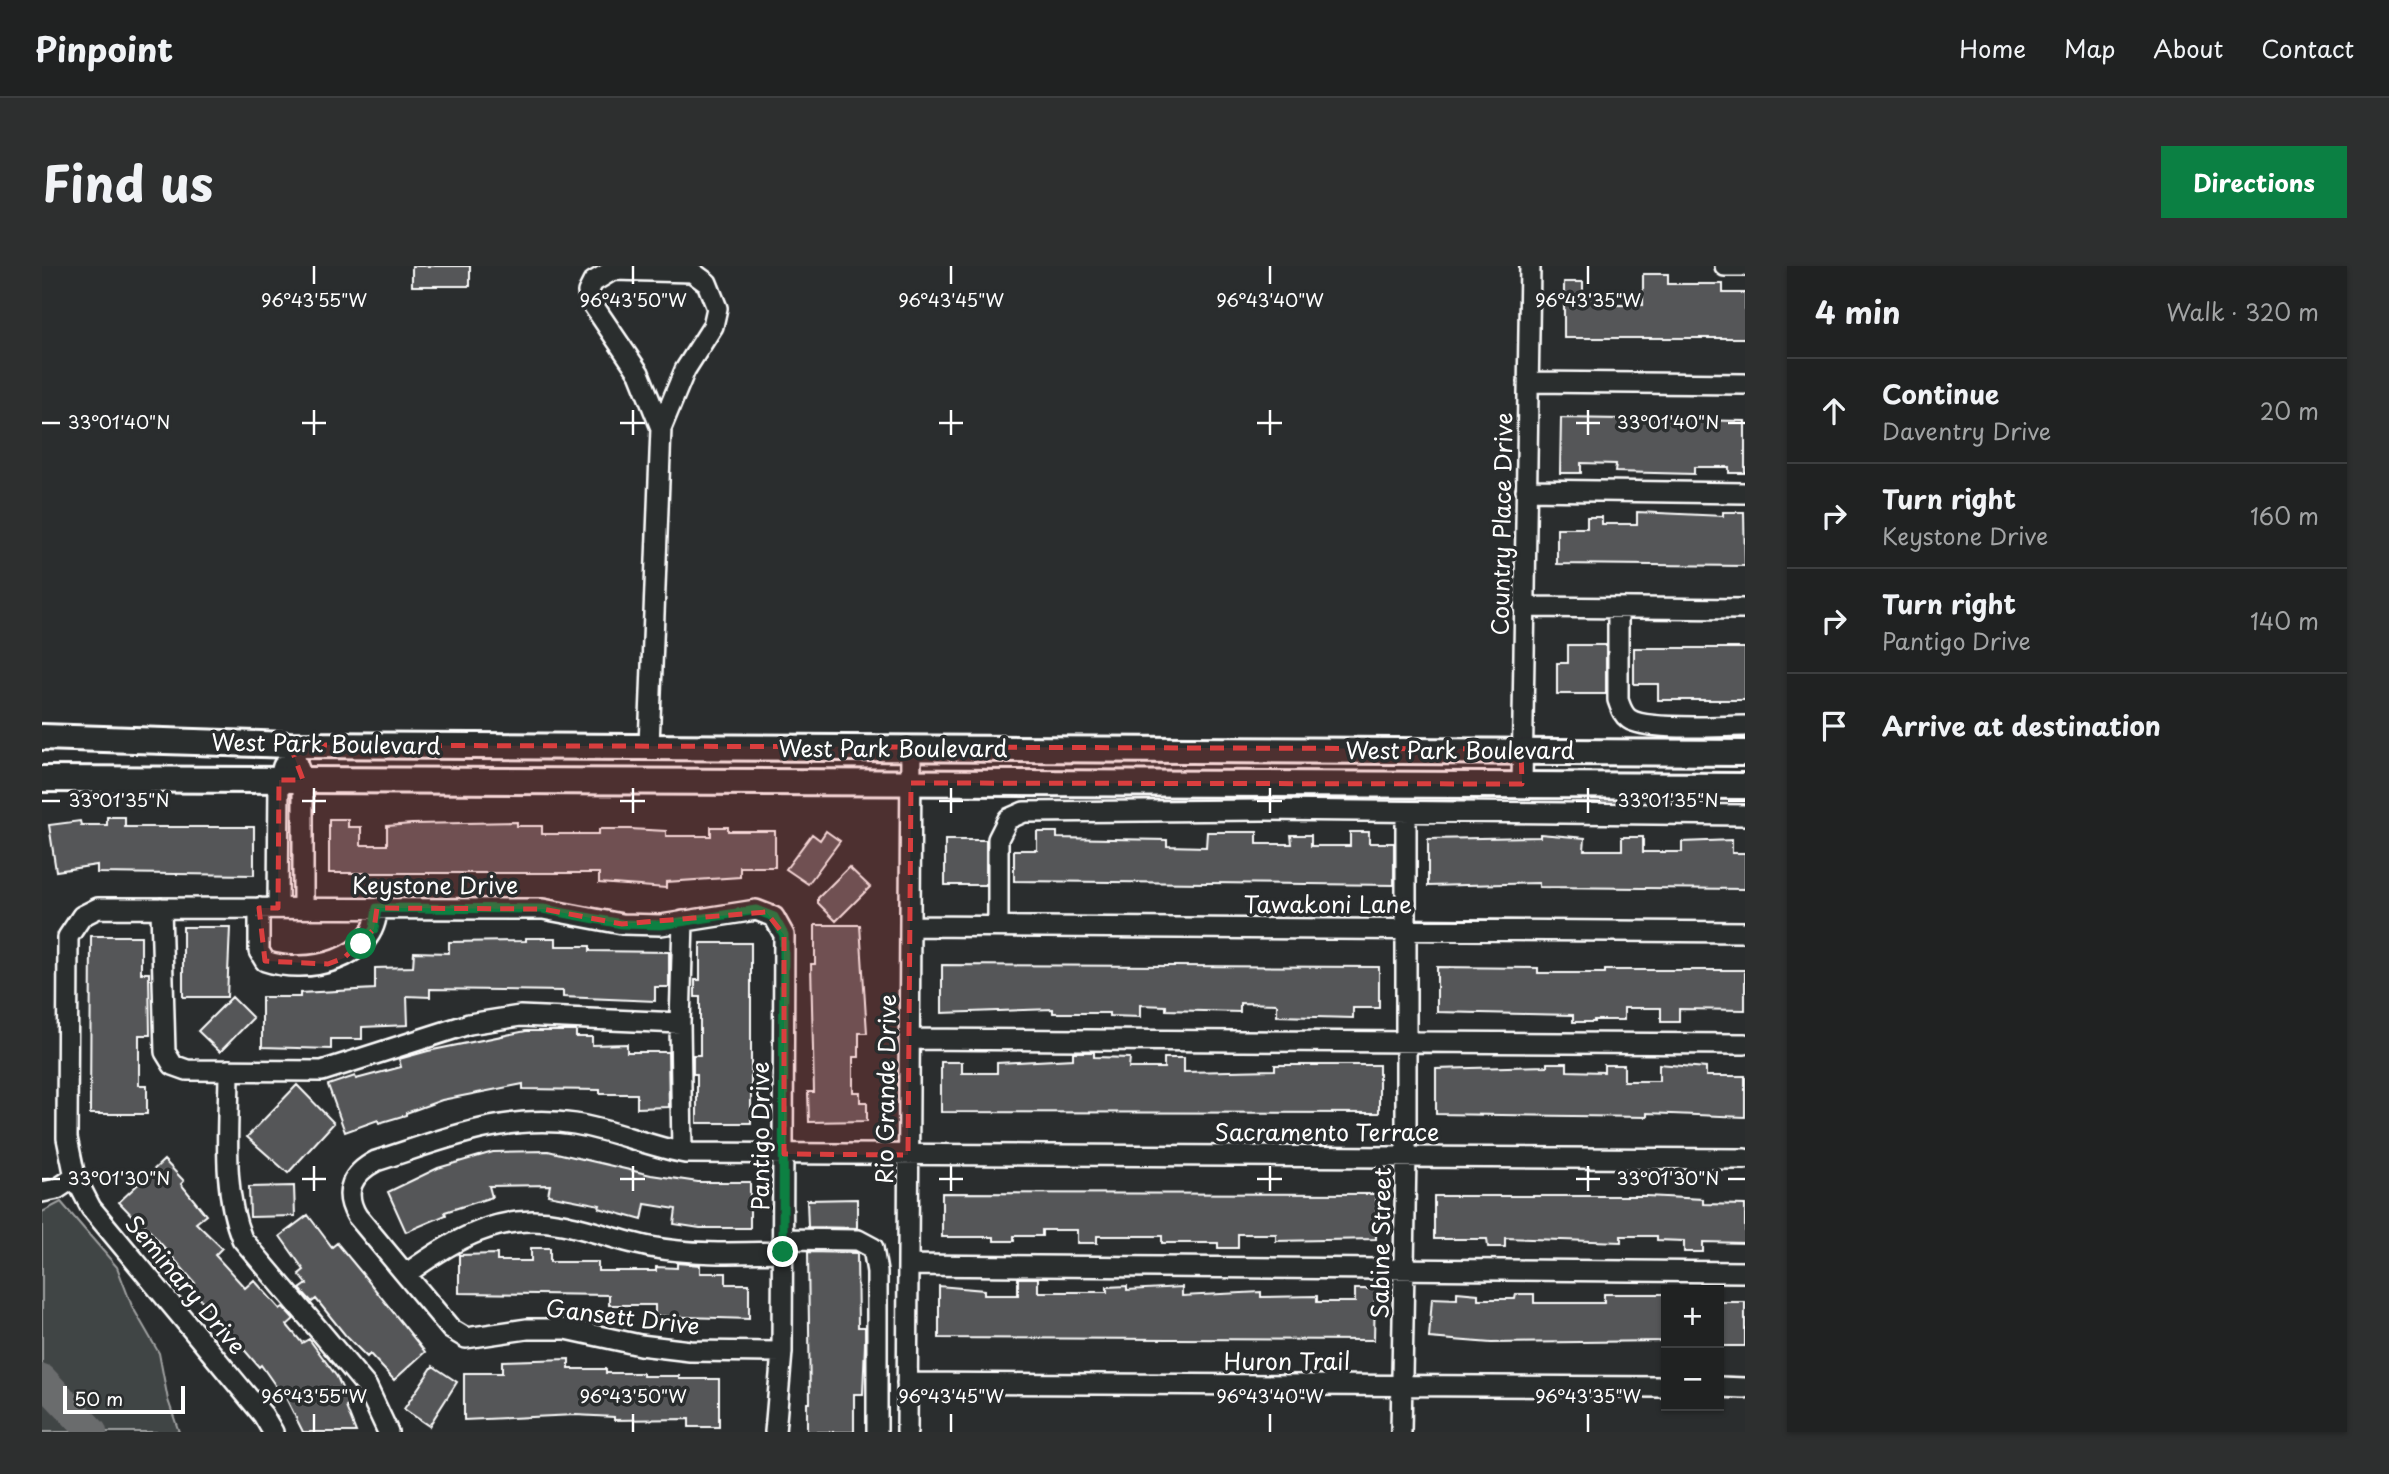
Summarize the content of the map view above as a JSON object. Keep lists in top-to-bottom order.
{
  "streets": {
    "main road": ["West Park Boulevard"],
    "street": [
      "Country Place Drive",
      "Keystone Drive",
      "Tawakoni Lane",
      "Rio Grande Drive",
      "Sacramento Terrace",
      "Pantigo Drive",
      "Sabine Street",
      "Seminary Drive",
      "Gansett Drive",
      "Huron Trail"
    ]
  },
  "crossings": [
    ["Country Place Drive", "West Park Boulevard"],
    ["West Park Boulevard", "Rio Grande Drive"],
    ["Keystone Drive", "Pantigo Drive"],
    ["Keystone Drive", "Seminary Drive"],
    ["Tawakoni Lane", "Rio Grande Drive"],
    ["Tawakoni Lane", "Sabine Street"],
    ["Rio Grande Drive", "Sacramento Terrace"],
    ["Rio Grande Drive", "Huron Trail"],
    ["Sacramento Terrace", "Pantigo Drive"],
    ["Sacramento Terrace", "Sabine Street"],
    ["Sacramento Terrace", "Gansett Drive"],
    ["Pantigo Drive", "Gansett Drive"],
    ["Sabine Street", "Huron Trail"]
  ],
  "scale_bar": "50 m",
  "page": {
    "header": "Pinpoint",
    "nav": [
      "Home",
      "Map",
      "About",
      "Contact"
    ],
    "title": "Find us",
    "buttons": "Directions",
    "heading": ["4 min", "Walk · 320 m"],
    "list": [
      ["Continue", "Daventry Drive", "20 m"],
      ["Turn right", "Keystone Drive", "160 m"],
      ["Turn right", "Pantigo Drive", "140 m"],
      "Arrive at destination"
    ],
    "map_buttons": ["+", "−"],
    "scale": "50 m"
  },
  "coordinates": [
    "96°43'55\"W",
    "96°43'50\"W",
    "96°43'45\"W",
    "96°43'40\"W",
    "96°43'35\"W",
    "33°01'40\"N",
    "33°01'35\"N",
    "33°01'30\"N"
  ]
}
